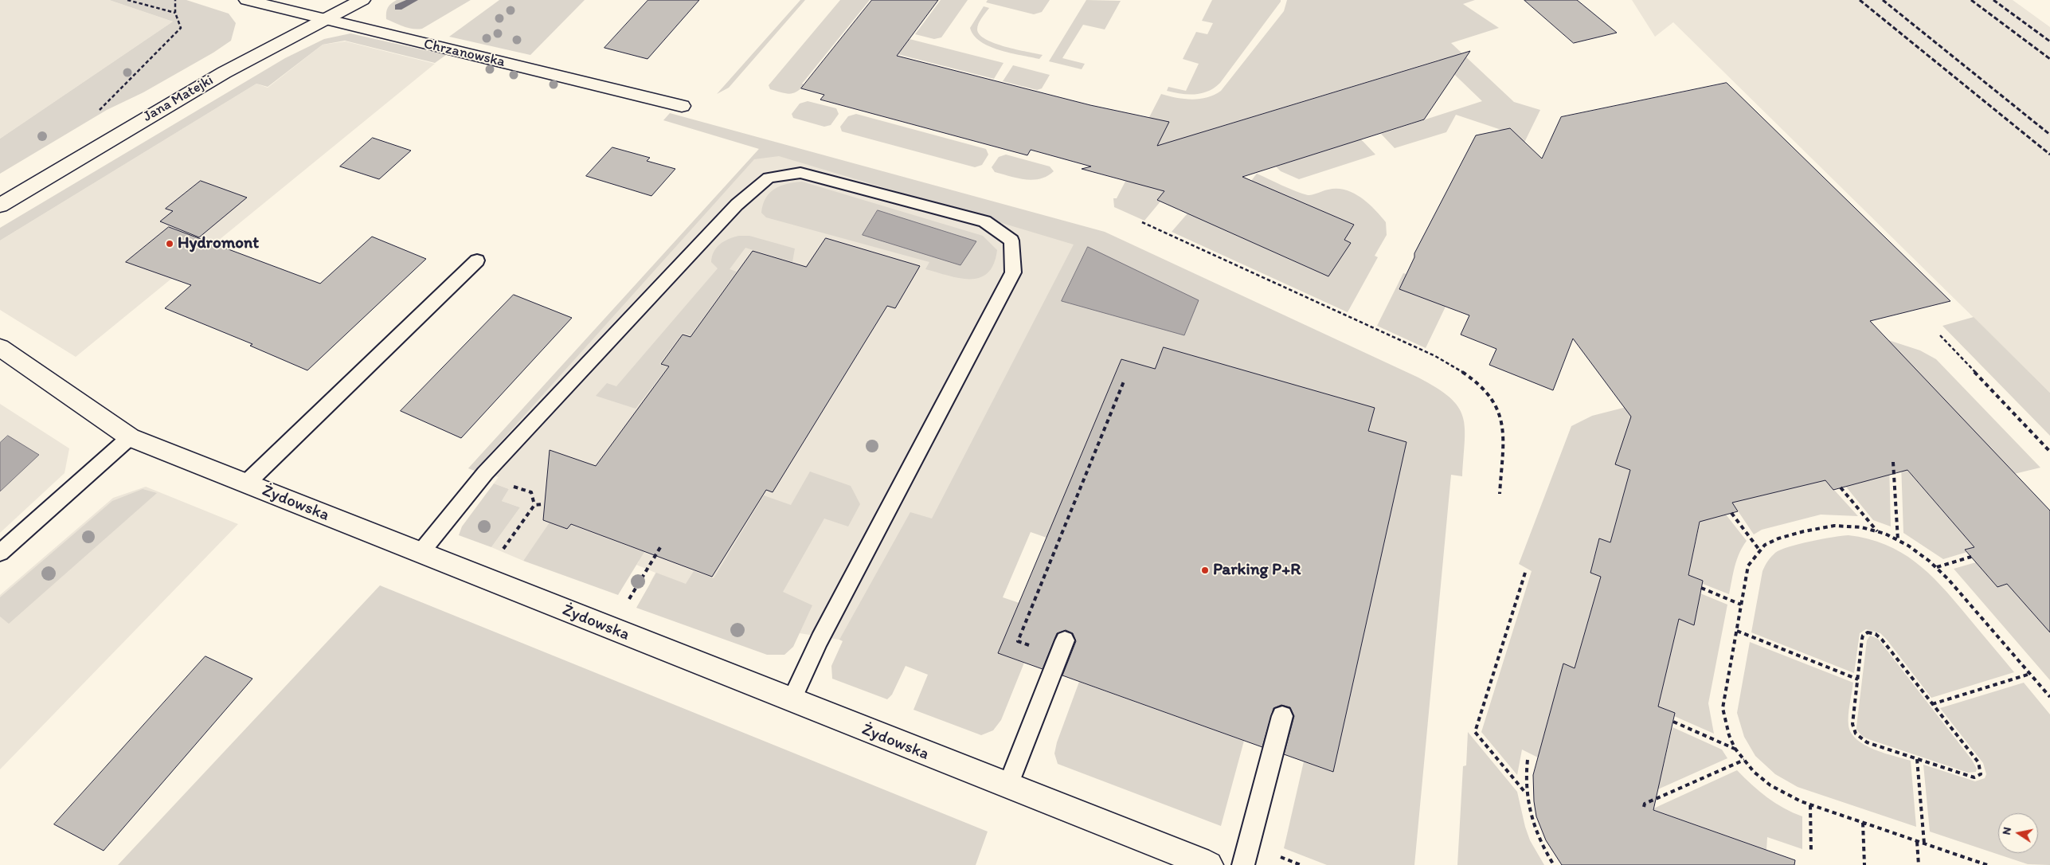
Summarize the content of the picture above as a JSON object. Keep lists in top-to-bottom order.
{
  "streets": {
    "street": ["Chrzanowska", "Jana Matejki", "Żydowska"]
  },
  "crossings": [
    ["Chrzanowska", "Jana Matejki"]
  ],
  "places": ["Hydromont", "Parking P+R"],
  "north": "left"
}
